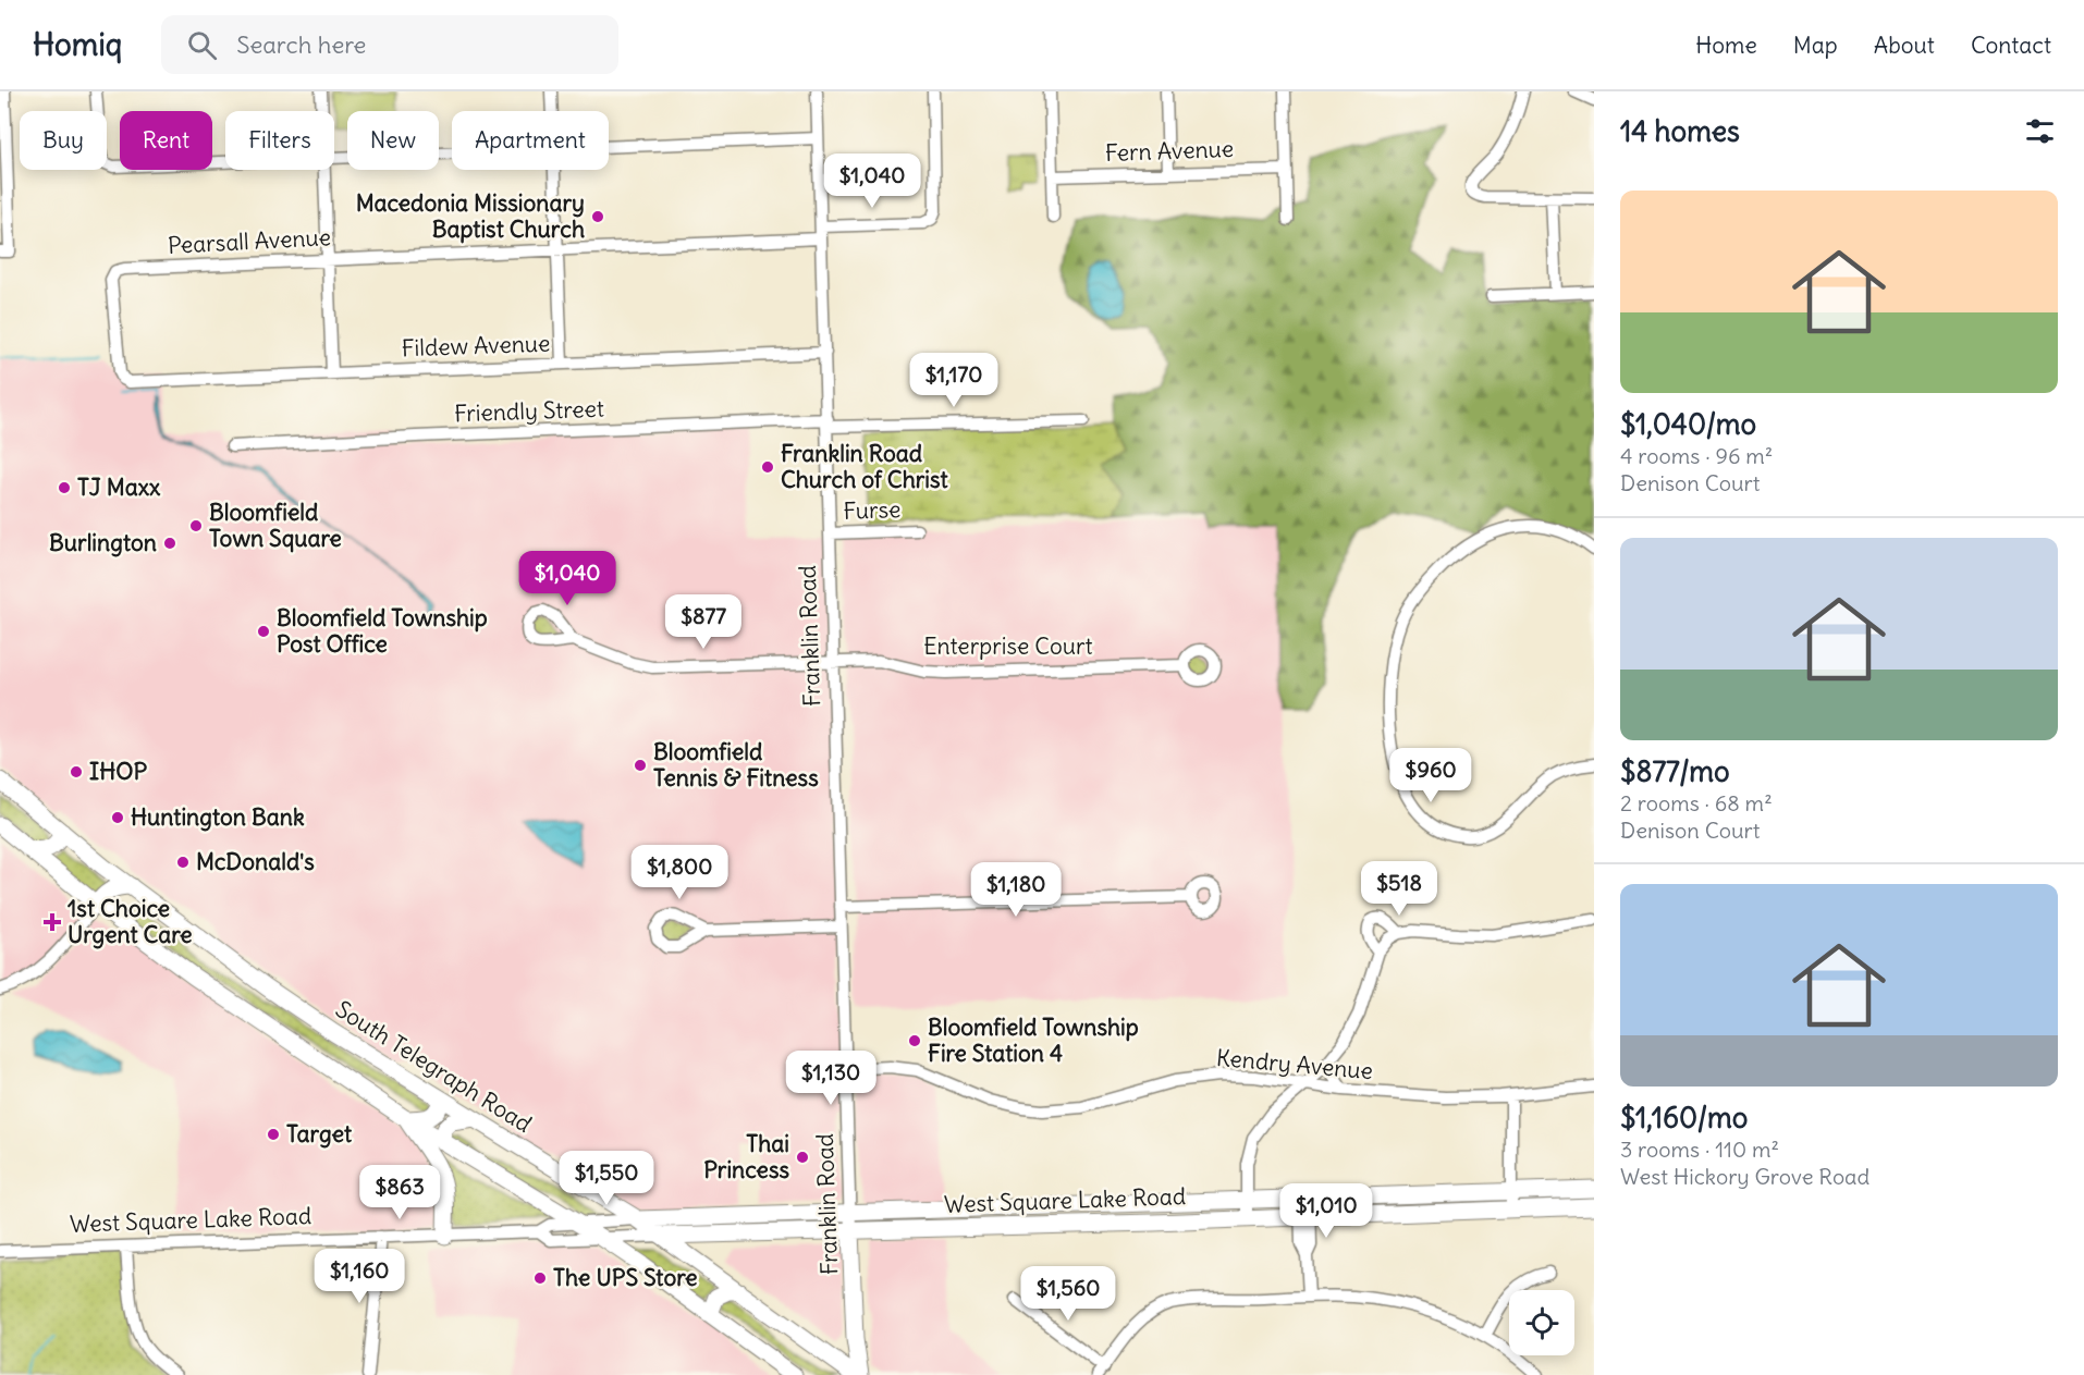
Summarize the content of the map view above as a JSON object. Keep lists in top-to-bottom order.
{
  "streets": {
    "highway": ["Franklin Road", "South Telegraph Road", "West Square Lake Road"],
    "street": [
      "Fern Avenue",
      "Pearsall Avenue",
      "Fildew Avenue",
      "Friendly Street",
      "Furse",
      "Enterprise Court",
      "Kendry Avenue"
    ]
  },
  "crossings": [
    ["Pearsall Avenue", "Fildew Avenue"],
    ["Pearsall Avenue", "Franklin Road"],
    ["Fildew Avenue", "Franklin Road"],
    ["Friendly Street", "Franklin Road"],
    ["Furse", "Franklin Road"],
    ["Franklin Road", "Enterprise Court"],
    ["Franklin Road", "Kendry Avenue"],
    ["Franklin Road", "West Square Lake Road"],
    ["South Telegraph Road", "West Square Lake Road"]
  ],
  "places": {
    "other": [
      "Macedonia Missionary Baptist Church",
      "Franklin Road Church of Christ",
      "TJ Maxx",
      "Bloomfield Town Square",
      "Burlington",
      "Bloomfield Township Post Office",
      "Bloomfield Tennis & Fitness",
      "IHOP",
      "Huntington Bank",
      "McDonald's",
      "Bloomfield Township Fire Station 4",
      "Target",
      "Thai Princess",
      "The UPS Store"
    ],
    "health": ["1st Choice Urgent Care"]
  },
  "page": {
    "header": "Homiq",
    "search": "Search here",
    "nav": [
      "Home",
      "Map",
      "About",
      "Contact"
    ],
    "heading": "14 homes",
    "chip": [
      "Buy",
      "Rent",
      "Filters",
      "New",
      "Apartment"
    ],
    "price": [
      "$1,040",
      "$1,170",
      "$1,040",
      "$877",
      "$960",
      "$1,800",
      "$518",
      "$1,180",
      "$1,130",
      "$1,550",
      "$863",
      "$1,010",
      "$1,160",
      "$1,560"
    ],
    "list": [
      {
        "name": "$1,040/mo",
        "note": "4 rooms · 96 m² · Denison Court"
      },
      {
        "name": "$877/mo",
        "note": "2 rooms · 68 m² · Denison Court"
      },
      {
        "name": "$1,160/mo",
        "note": "3 rooms · 110 m² · West Hickory Grove Road"
      }
    ]
  }
}
